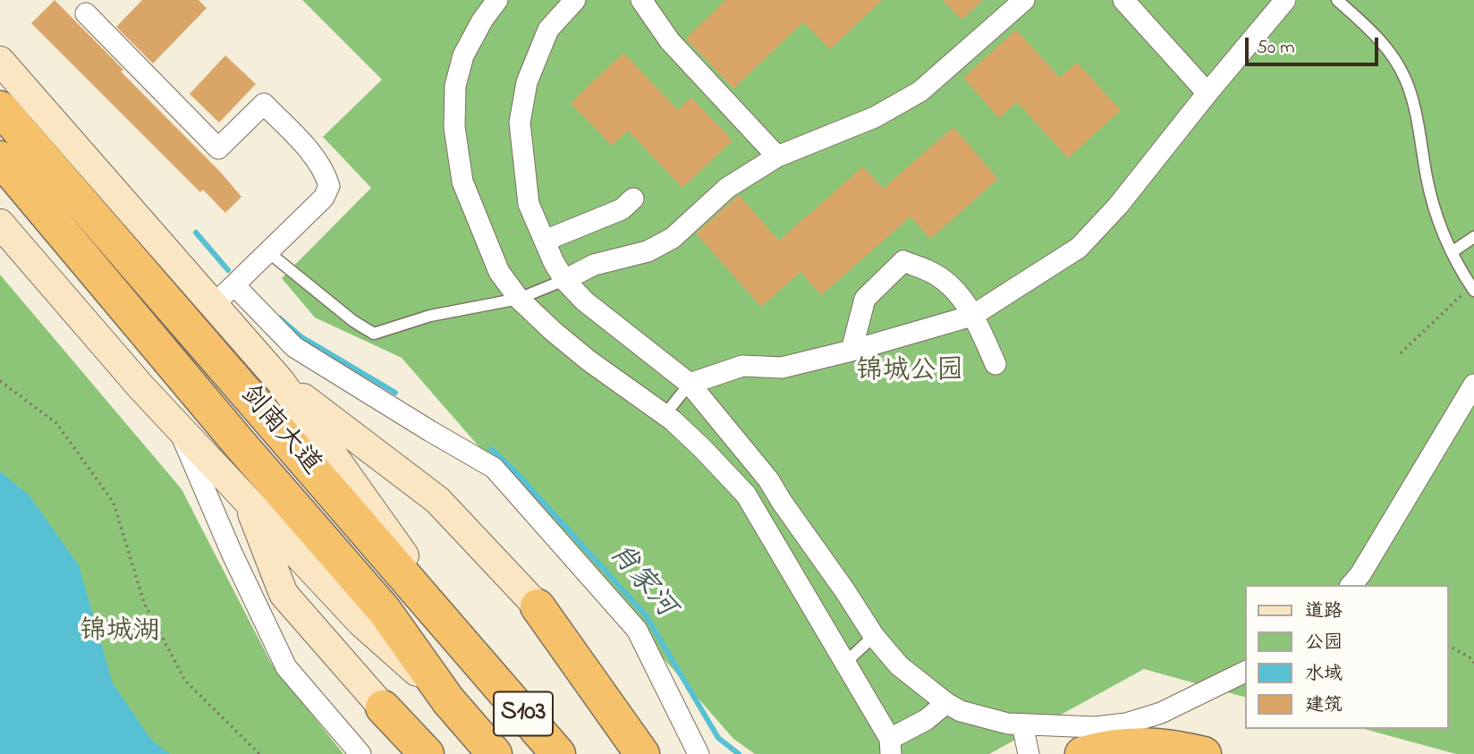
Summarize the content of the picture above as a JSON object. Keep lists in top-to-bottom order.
{
  "streets": {
    "highway": ["剑南大道", "S103"]
  },
  "water": ["肖家河"],
  "parks": ["锦城公园", "锦城湖"],
  "legend": [
    "道路",
    "公园",
    "水域",
    "建筑"
  ],
  "scale_bar": "50 m"
}
